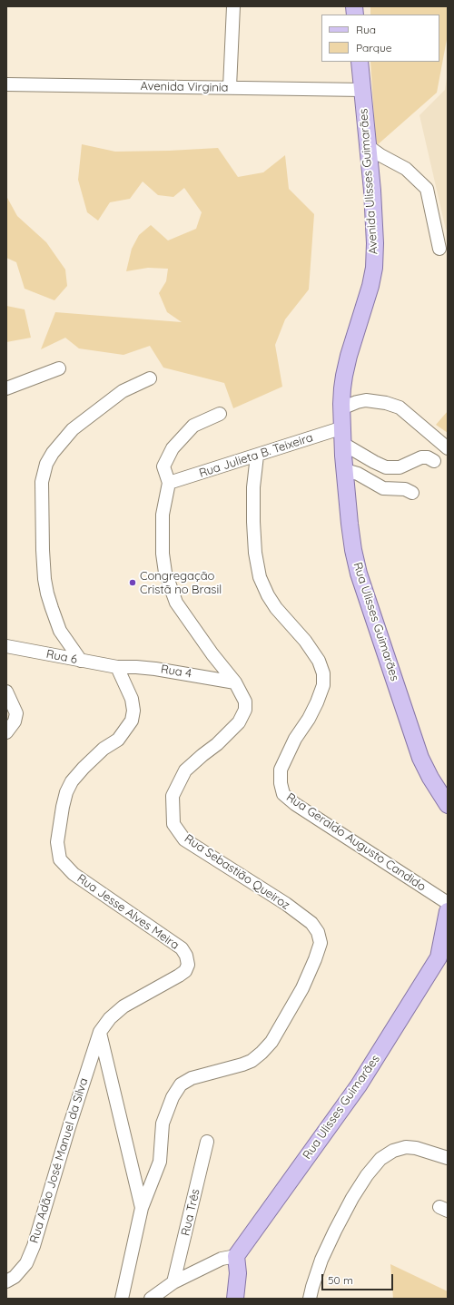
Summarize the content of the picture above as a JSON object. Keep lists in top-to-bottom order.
{
  "streets": {
    "main road": ["Avenida Ulisses Guimarães", "Rua Ulisses Guimarães"],
    "street": [
      "Avenida Virginia",
      "Rua Julieta B. Teixeira",
      "Rua 6",
      "Rua 4",
      "Rua Geraldo Augusto Candido",
      "Rua Sebastião Queiroz",
      "Rua Jesse Alves Meira",
      "Rua Adão José Manuel da Silva",
      "Rua Três"
    ]
  },
  "crossings": [
    ["Avenida Virginia", "Avenida Ulisses Guimarães"],
    ["Avenida Ulisses Guimarães", "Rua Julieta B. Teixeira"],
    ["Avenida Ulisses Guimarães", "Rua Ulisses Guimarães"],
    ["Rua Julieta B. Teixeira", "Rua Ulisses Guimarães"],
    ["Rua Julieta B. Teixeira", "Rua Geraldo Augusto Candido"],
    ["Rua Julieta B. Teixeira", "Rua Sebastião Queiroz"],
    ["Rua 6", "Rua 4"],
    ["Rua 6", "Rua Jesse Alves Meira"],
    ["Rua 4", "Rua Sebastião Queiroz"],
    ["Rua 4", "Rua Jesse Alves Meira"],
    ["Rua Jesse Alves Meira", "Rua Adão José Manuel da Silva"]
  ],
  "places": ["Congregação Cristã no Brasil"],
  "legend": ["Rua", "Parque"],
  "scale_bar": "50 m"
}
